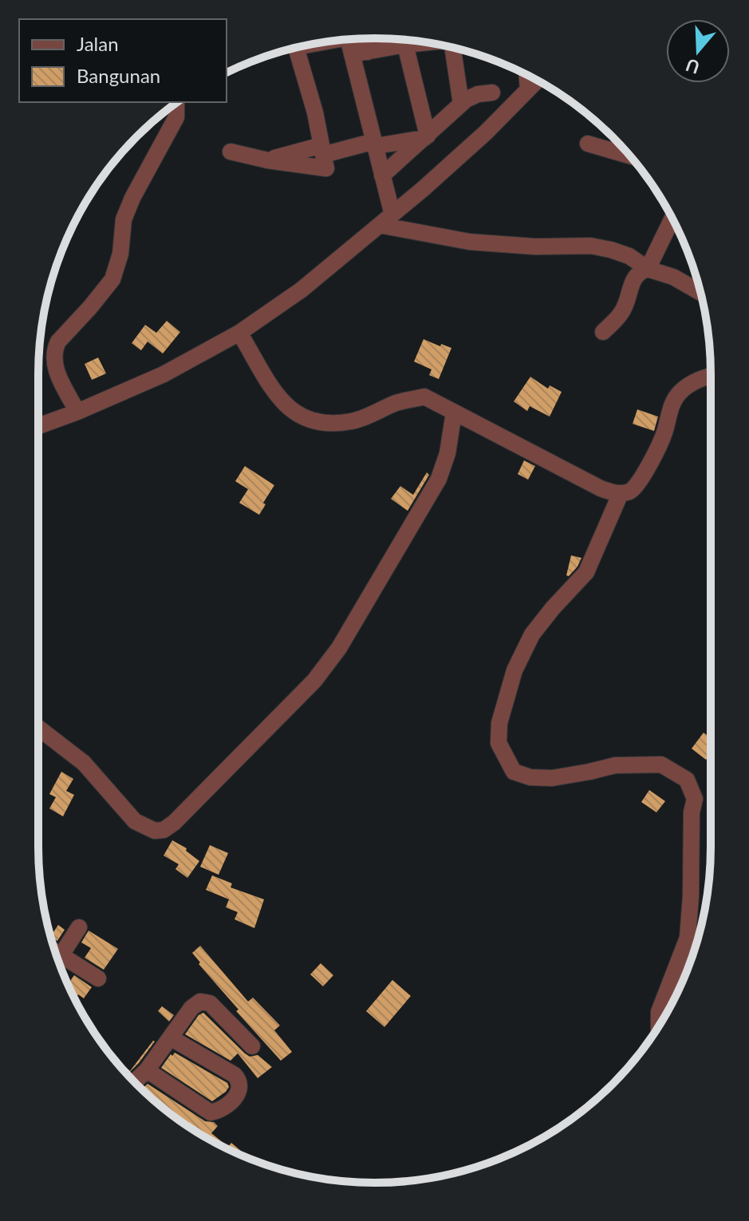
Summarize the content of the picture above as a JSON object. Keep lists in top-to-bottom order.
{
  "legend": ["Jalan", "Bangunan"],
  "north": "bottom"
}
